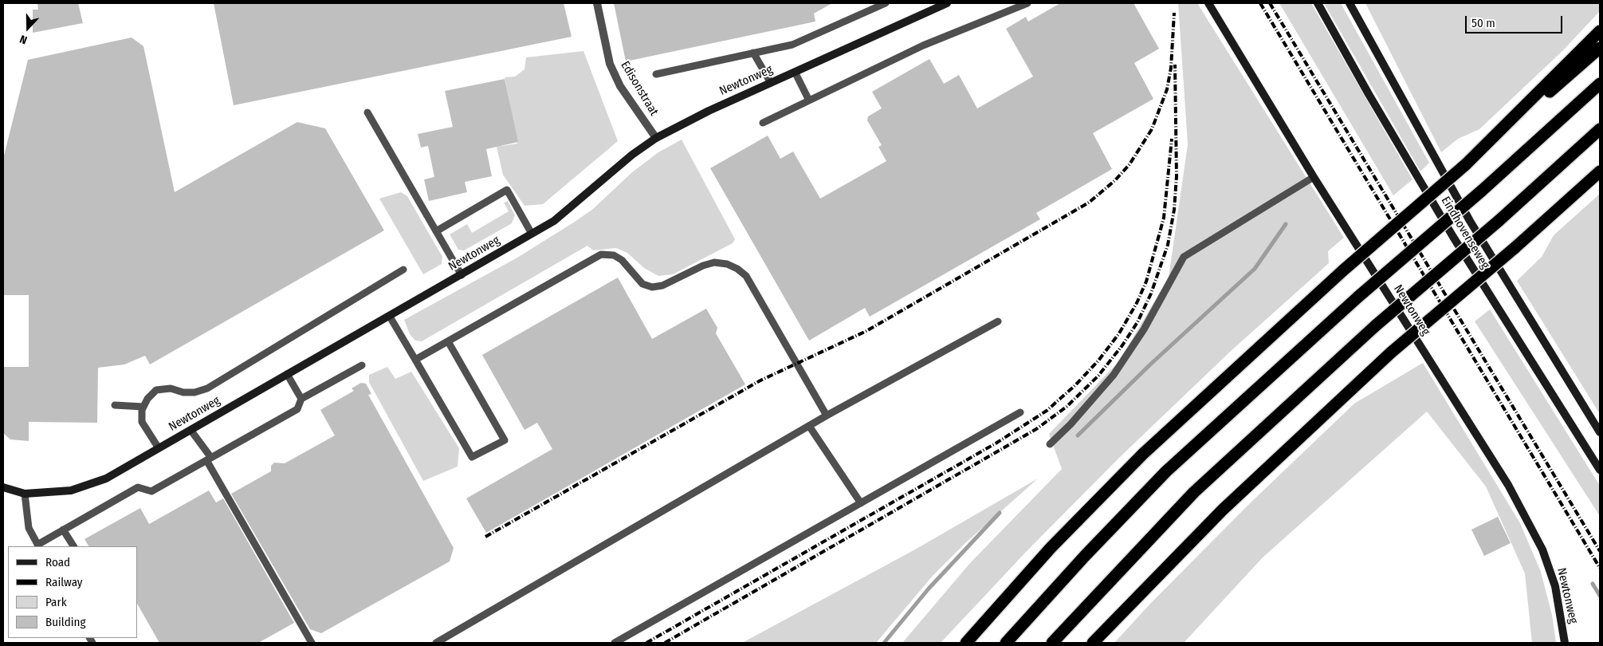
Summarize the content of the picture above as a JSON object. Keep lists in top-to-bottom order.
{
  "streets": {
    "street": ["Newtonweg", "Edisonstraat", "Eindhovenseweg"]
  },
  "crossings": [
    ["Newtonweg", "Edisonstraat"]
  ],
  "legend": [
    "Road",
    "Railway",
    "Park",
    "Building"
  ],
  "scale_bar": "50 m",
  "north": "bottom"
}
